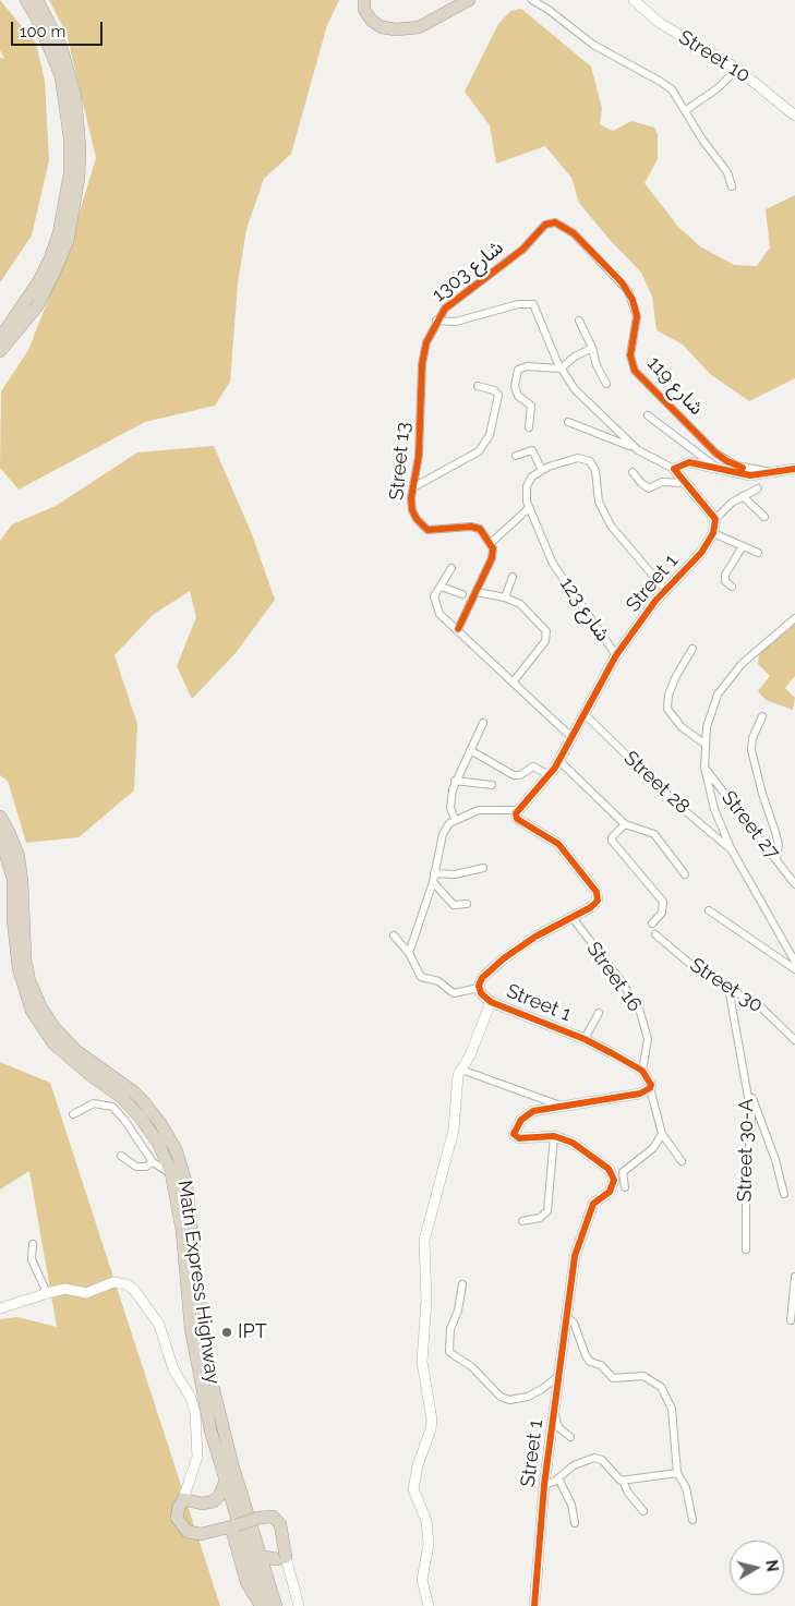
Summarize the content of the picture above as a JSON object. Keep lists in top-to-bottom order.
{
  "streets": {
    "highway": ["Matn Express Highway"],
    "street": [
      "Street 10",
      "شارع 1303",
      "شارع 119",
      "Street 13",
      "Street 1",
      "شارع 123",
      "Street 28",
      "Street 27",
      "Street 16",
      "Street 30",
      "Street 30-A"
    ]
  },
  "crossings": [
    ["شارع 1303", "شارع 119"],
    ["شارع 1303", "Street 13"],
    ["Street 1", "شارع 123"],
    ["Street 1", "Street 28"],
    ["Street 1", "Street 16"],
    ["Street 30", "Street 30-A"]
  ],
  "places": ["IPT"],
  "scale_bar": "100 m",
  "north": "right"
}
